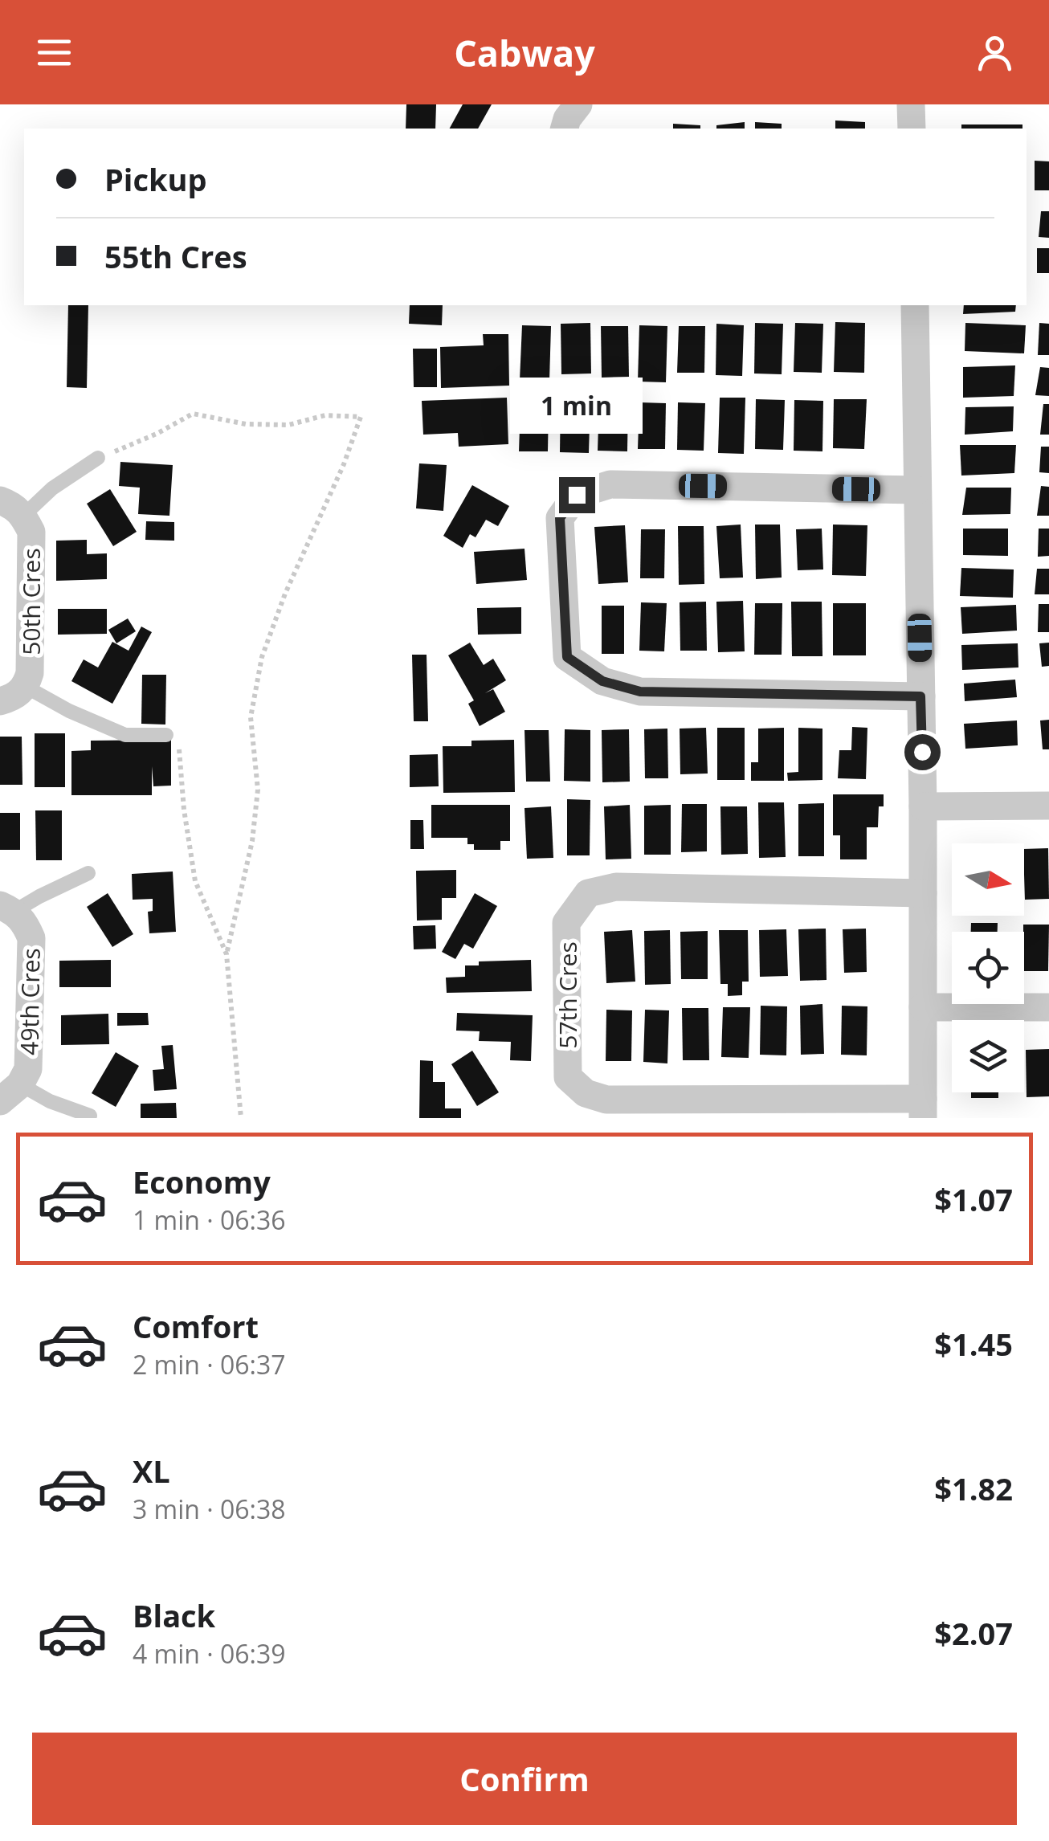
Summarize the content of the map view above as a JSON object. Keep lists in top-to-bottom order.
{
  "streets": {
    "street": ["50th Cres", "57th Cres", "49th Cres"]
  },
  "north": "right",
  "page": {
    "header": "Cabway",
    "banner": ["Pickup", "55th Cres"],
    "bubble": "1 min",
    "list": [
      {
        "name": "Economy",
        "note": "1 min · 06:36",
        "value": "$1.07"
      },
      {
        "name": "Comfort",
        "note": "2 min · 06:37",
        "value": "$1.45"
      },
      {
        "name": "XL",
        "note": "3 min · 06:38",
        "value": "$1.82"
      },
      {
        "name": "Black",
        "note": "4 min · 06:39",
        "value": "$2.07"
      }
    ],
    "buttons": "Confirm"
  }
}
